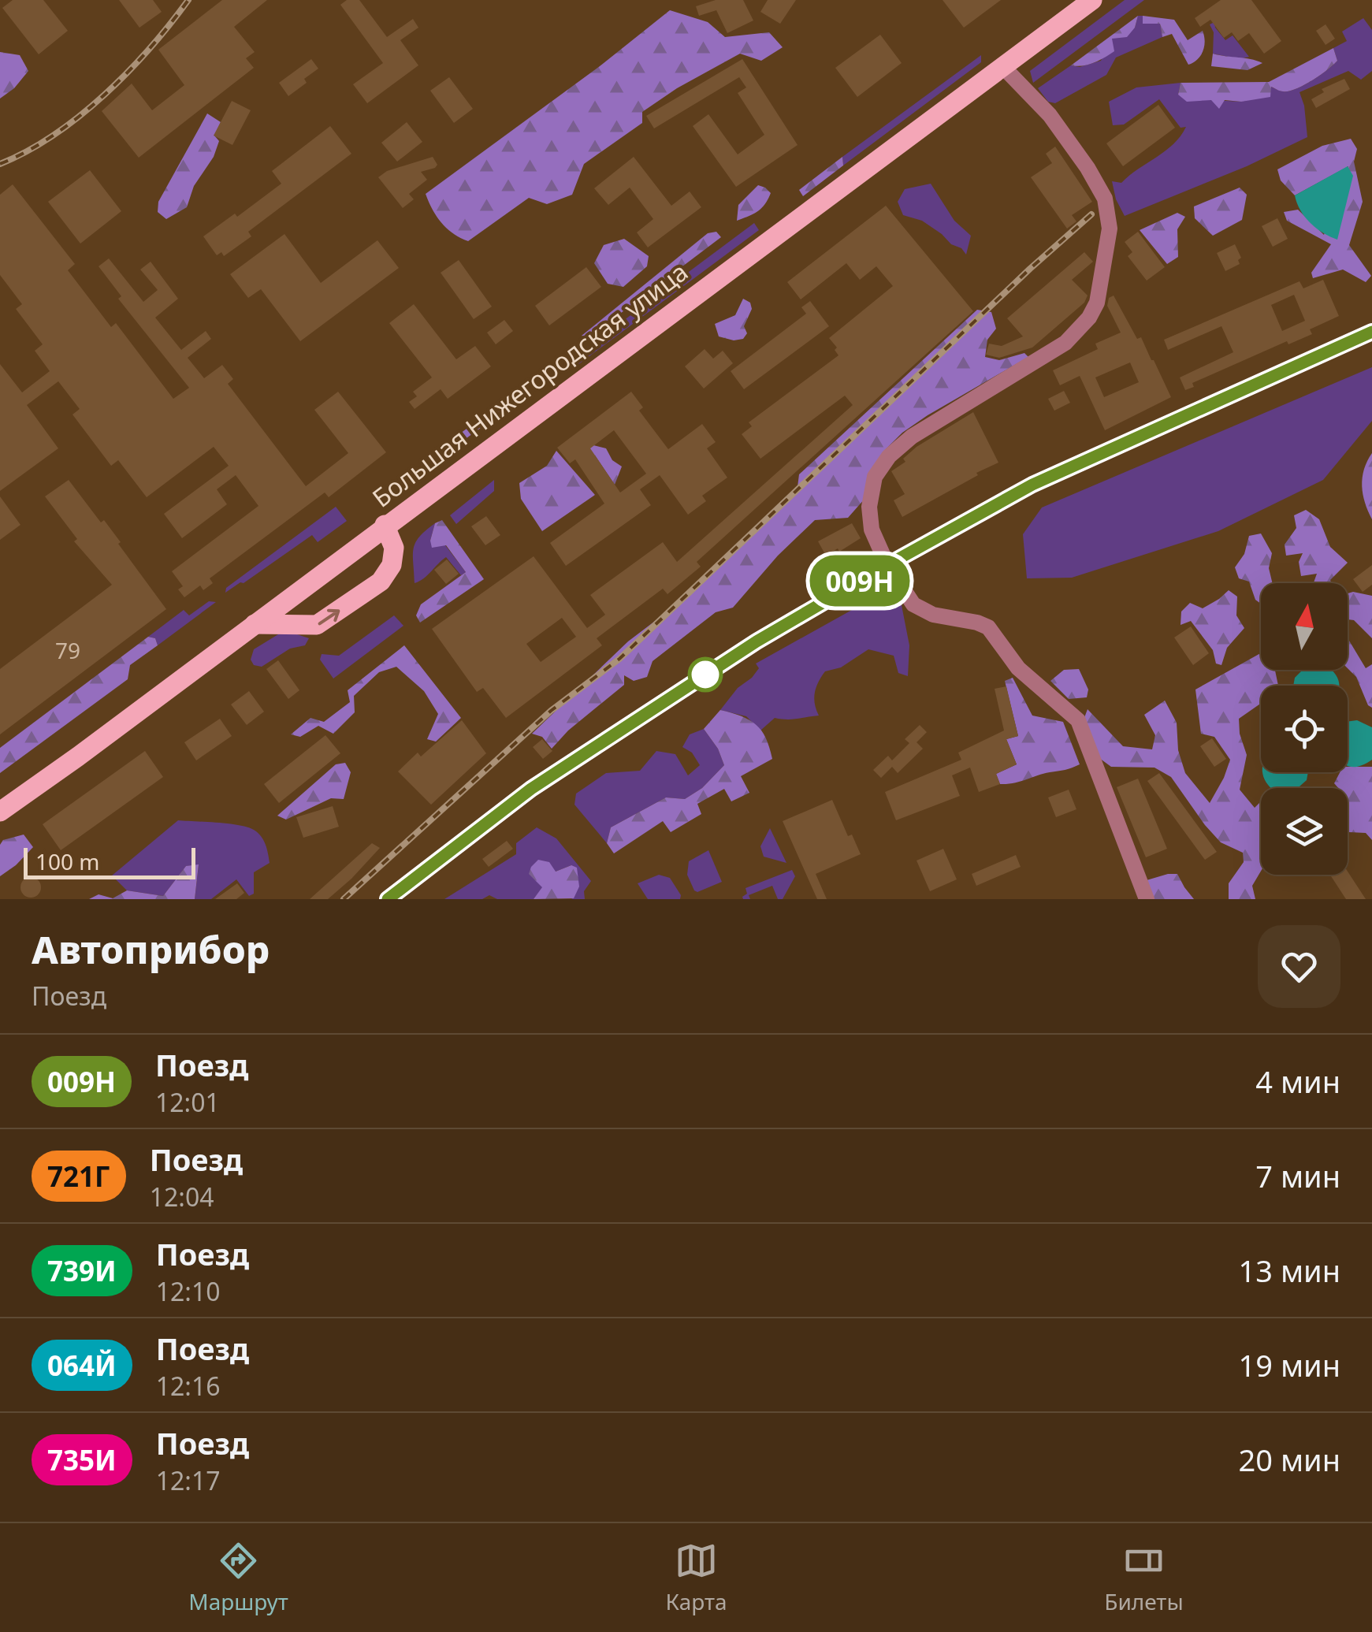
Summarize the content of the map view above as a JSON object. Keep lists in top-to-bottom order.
{
  "streets": {
    "main road": ["Большая Нижегородская улица"]
  },
  "house_numbers": ["79"],
  "scale_bar": "100 m",
  "north": "top",
  "page": {
    "on_map": "009Н",
    "scale": "100 m",
    "heading": ["Автоприбор", "Поезд"],
    "list": [
      {
        "mark": "009Н",
        "name": "Поезд",
        "note": "12:01",
        "value": "4 мин"
      },
      {
        "mark": "721Г",
        "name": "Поезд",
        "note": "12:04",
        "value": "7 мин"
      },
      {
        "mark": "739И",
        "name": "Поезд",
        "note": "12:10",
        "value": "13 мин"
      },
      {
        "mark": "064Й",
        "name": "Поезд",
        "note": "12:16",
        "value": "19 мин"
      },
      {
        "mark": "735И",
        "name": "Поезд",
        "note": "12:17",
        "value": "20 мин"
      }
    ],
    "tabs": ["Маршрут", "Карта", "Билеты"]
  }
}
